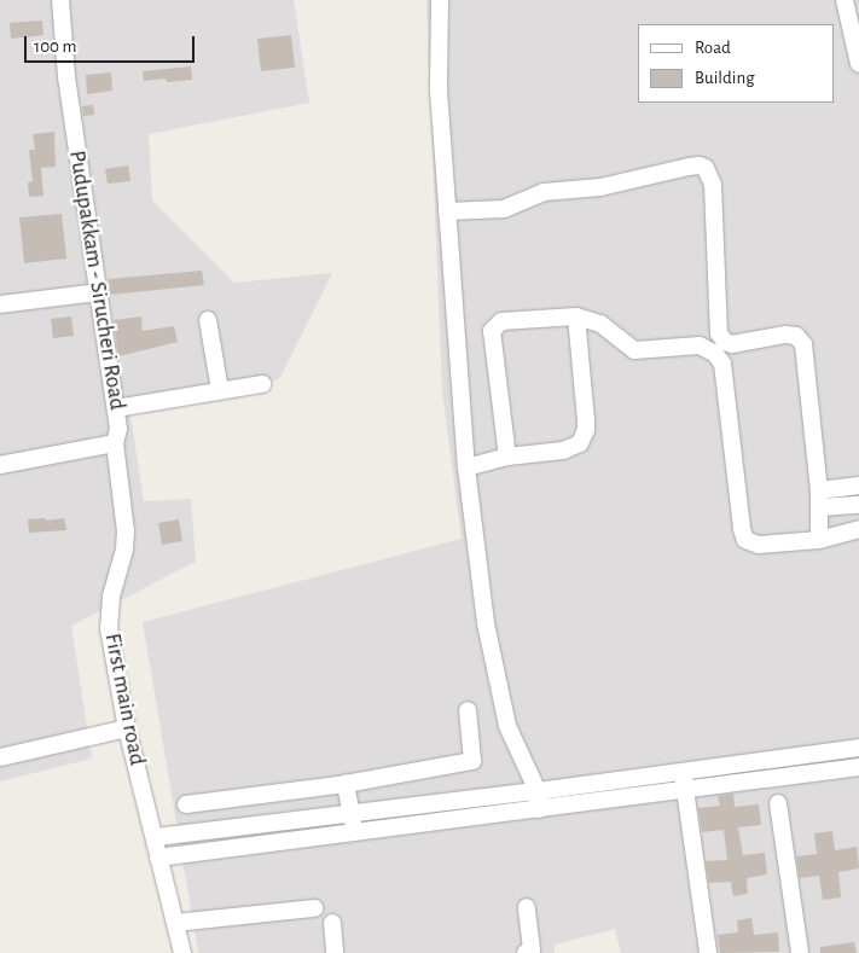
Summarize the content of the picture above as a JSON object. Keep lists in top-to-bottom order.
{
  "streets": {
    "street": ["Pudupakkam - Sirucheri Road", "First main road"]
  },
  "crossings": [
    ["Pudupakkam - Sirucheri Road", "First main road"]
  ],
  "legend": ["Road", "Building"],
  "scale_bar": "100 m"
}
